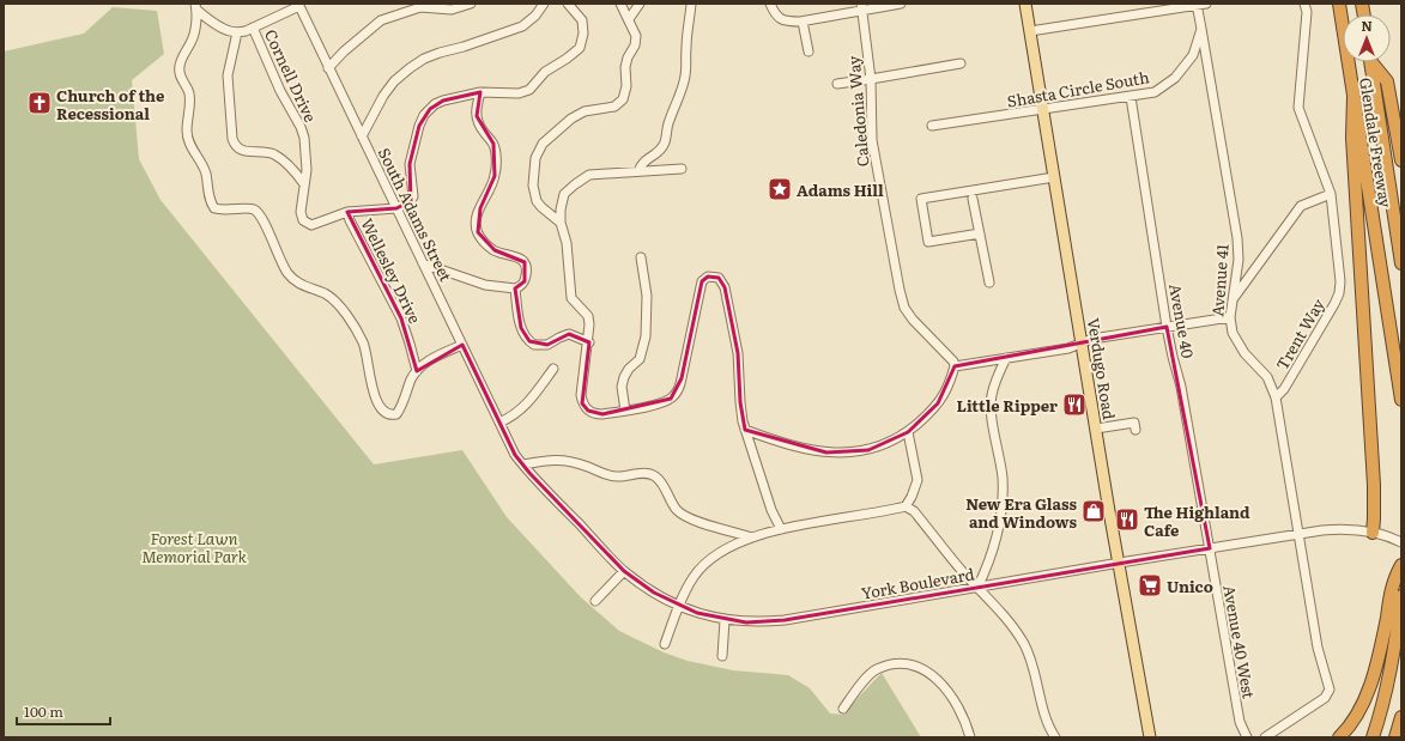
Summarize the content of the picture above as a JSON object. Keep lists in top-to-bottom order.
{
  "streets": {
    "highway": ["Glendale Freeway"],
    "main road": ["Verdugo Road"],
    "street": [
      "Cornell Drive",
      "Shasta Circle South",
      "Caledonia Way",
      "South Adams Street",
      "Wellesley Drive",
      "Avenue 41",
      "Avenue 40",
      "Trent Way",
      "York Boulevard",
      "Avenue 40 West"
    ]
  },
  "crossings": [
    ["Cornell Drive", "South Adams Street"],
    ["Cornell Drive", "Wellesley Drive"],
    ["Shasta Circle South", "Avenue 41"],
    ["Shasta Circle South", "Avenue 40"],
    ["Shasta Circle South", "Verdugo Road"],
    ["South Adams Street", "York Boulevard"],
    ["Avenue 41", "Trent Way"],
    ["Avenue 41", "York Boulevard"],
    ["Avenue 40", "York Boulevard"],
    ["Avenue 40", "Avenue 40 West"],
    ["Verdugo Road", "York Boulevard"],
    ["York Boulevard", "Avenue 40 West"]
  ],
  "parks": ["Forest Lawn Memorial Park"],
  "places": {
    "church": ["Church of the Recessional"],
    "place": ["Adams Hill"],
    "restaurant": ["Little Ripper", "The Highland Cafe"],
    "shop": ["New Era Glass and Windows"],
    "supermarket": ["Unico"]
  },
  "scale_bar": "100 m",
  "north": "top"
}
